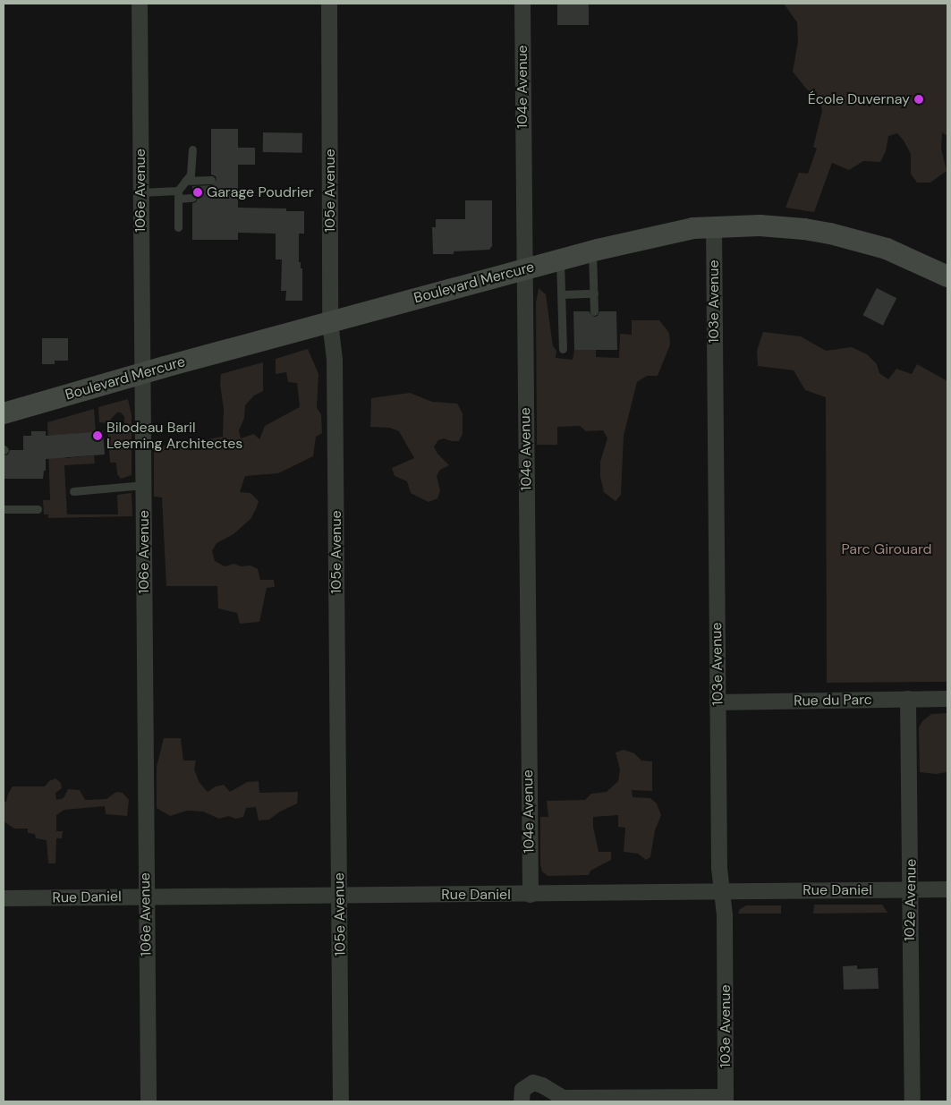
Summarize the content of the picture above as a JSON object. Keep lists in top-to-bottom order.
{
  "streets": {
    "street": [
      "104e Avenue",
      "106e Avenue",
      "105e Avenue",
      "Boulevard Mercure",
      "103e Avenue",
      "Rue du Parc",
      "Rue Daniel",
      "102e Avenue"
    ]
  },
  "crossings": [
    ["104e Avenue", "Boulevard Mercure"],
    ["104e Avenue", "Rue Daniel"],
    ["106e Avenue", "Boulevard Mercure"],
    ["106e Avenue", "Rue Daniel"],
    ["105e Avenue", "Boulevard Mercure"],
    ["105e Avenue", "Rue Daniel"],
    ["Boulevard Mercure", "103e Avenue"],
    ["103e Avenue", "Rue du Parc"],
    ["103e Avenue", "Rue Daniel"],
    ["Rue du Parc", "102e Avenue"],
    ["Rue Daniel", "102e Avenue"]
  ],
  "parks": ["Parc Girouard"],
  "places": ["École Duvernay", "Garage Poudrier", "Bilodeau Baril Leeming Architectes"]
}
